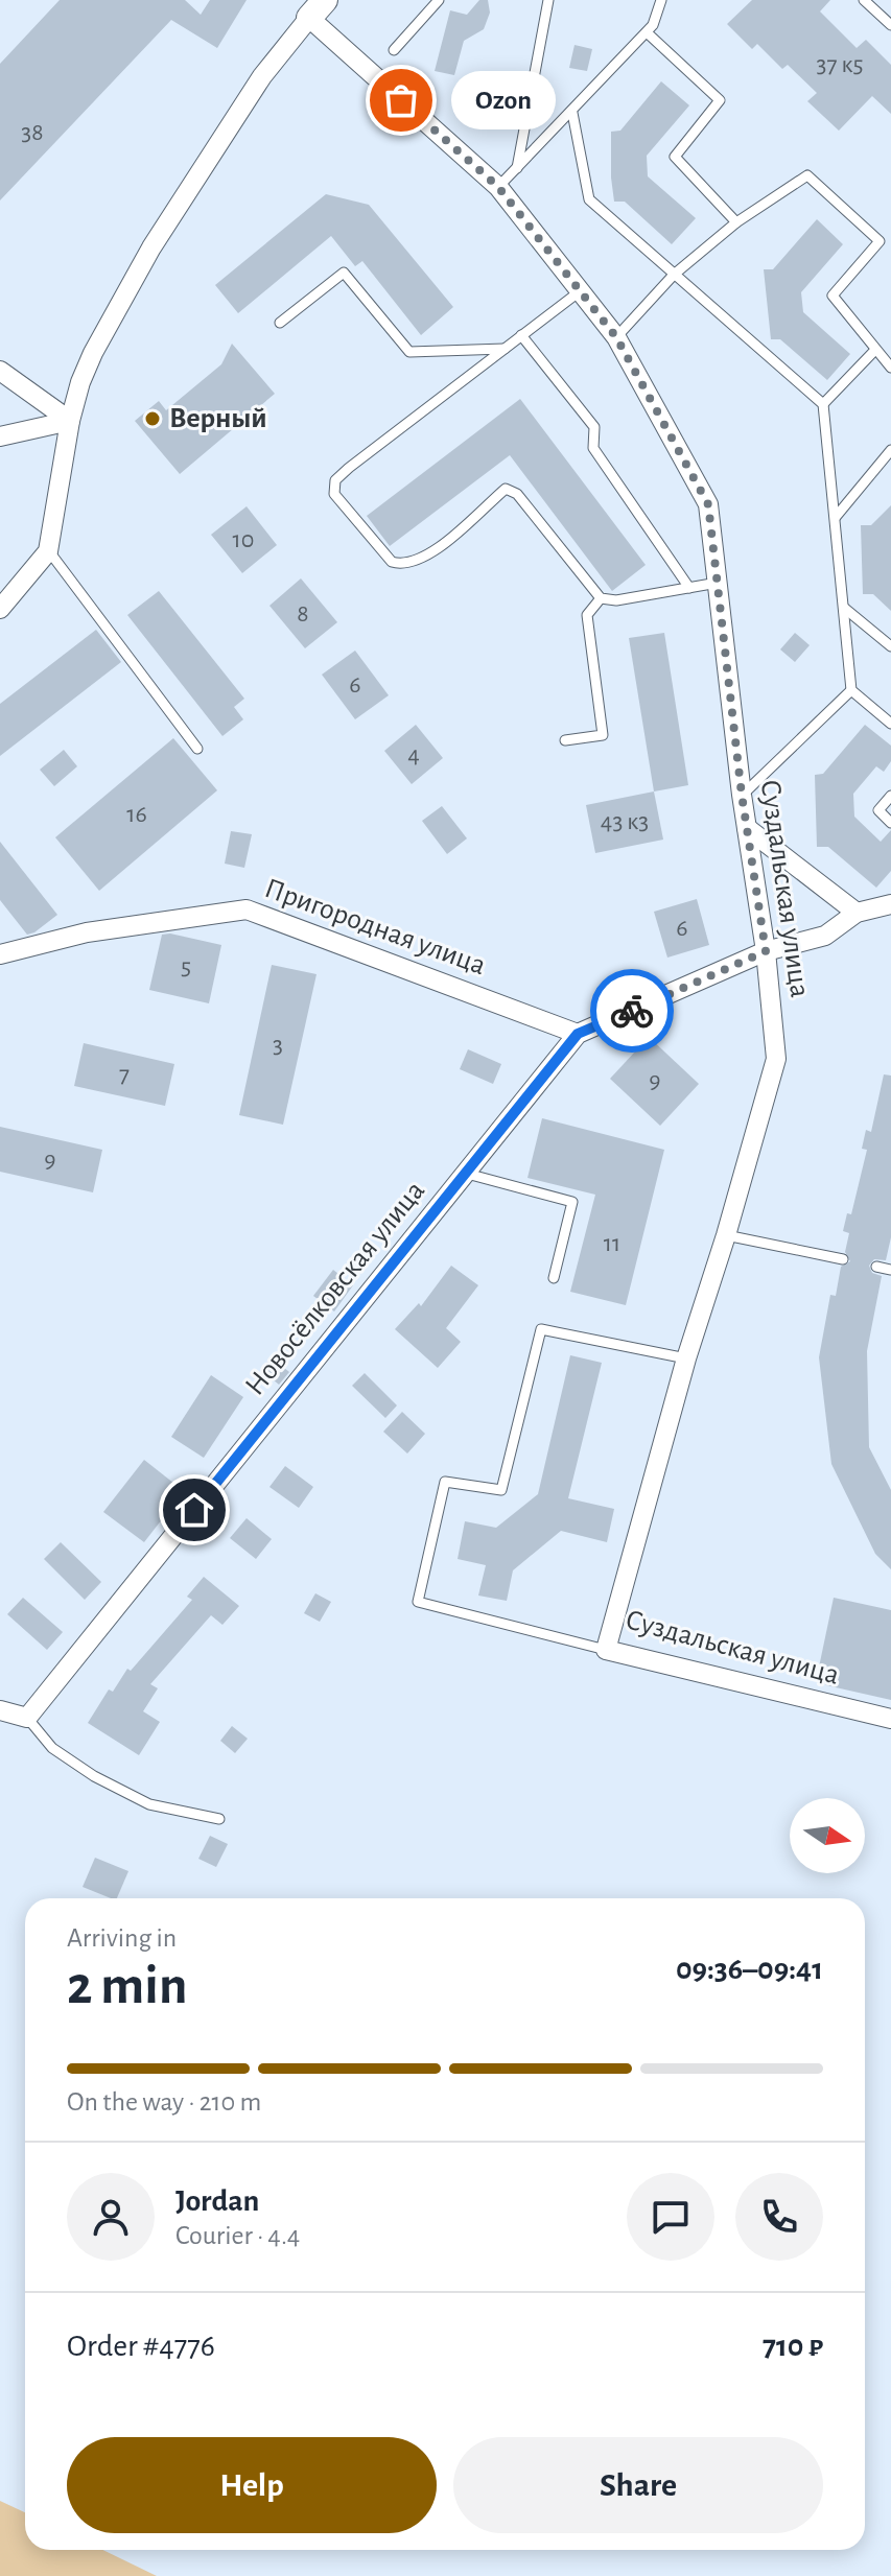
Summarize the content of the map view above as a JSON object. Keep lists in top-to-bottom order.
{
  "streets": {
    "street": ["Суздальская улица", "Пригородная улица", "Новосёлковская улица"]
  },
  "crossings": [
    ["Суздальская улица", "Новосёлковская улица"],
    ["Пригородная улица", "Новосёлковская улица"]
  ],
  "places": ["Ozon", "Верный"],
  "house_numbers": [
    "37 к5",
    "38",
    "10",
    "8",
    "6",
    "4",
    "16",
    "43 к3",
    "6",
    "5",
    "3",
    "7",
    "9",
    "9",
    "11"
  ],
  "north": "right",
  "page": {
    "bubble": "Ozon",
    "heading": ["2 min", "Arriving in", "09:36–09:41"],
    "panel": [
      "Jordan",
      "Courier · 4.4",
      "Order #4776",
      "710 ₽"
    ],
    "bar": "On the way · 210 m",
    "buttons": ["Help", "Share"]
  }
}
